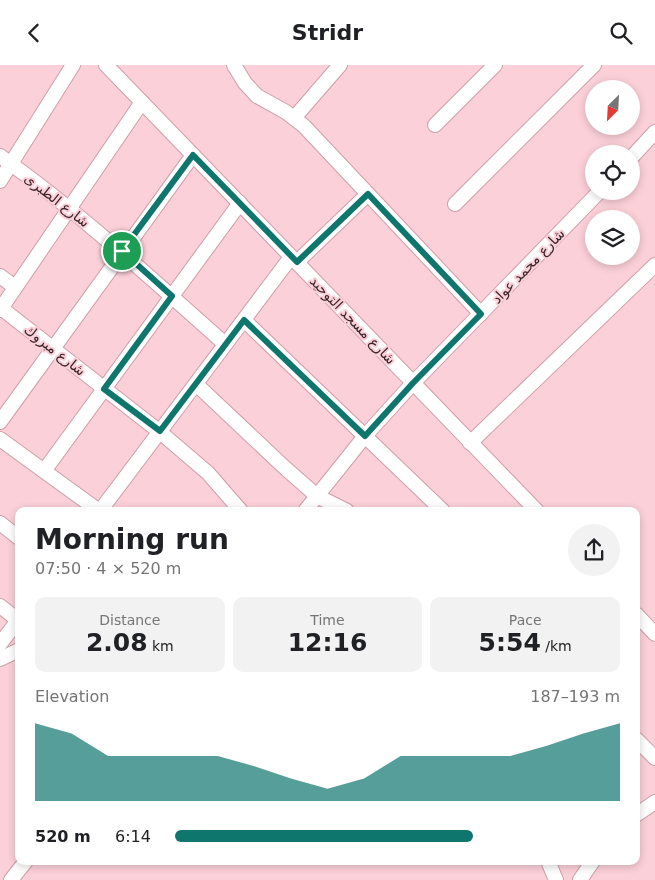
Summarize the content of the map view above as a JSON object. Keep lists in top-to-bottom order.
{
  "streets": {
    "street": [
      "شارع الطبرى",
      "شارع محمد عواد",
      "شارع مسجد التوحيد",
      "شارع مبروك"
    ]
  },
  "crossings": [
    ["شارع محمد عواد", "شارع مسجد التوحيد"]
  ],
  "north": "bottom left",
  "page": {
    "header": "Stridr",
    "heading": ["Morning run", "07:50 · 4 × 520 m"],
    "stats": [
      ["Distance", "2.08 km"],
      ["Time", "12:16"],
      ["Pace", "5:54 /km"]
    ],
    "chart": ["Elevation", "187–193 m"],
    "list": [
      {
        "name": "520 m",
        "note": "6:14"
      }
    ]
  }
}
